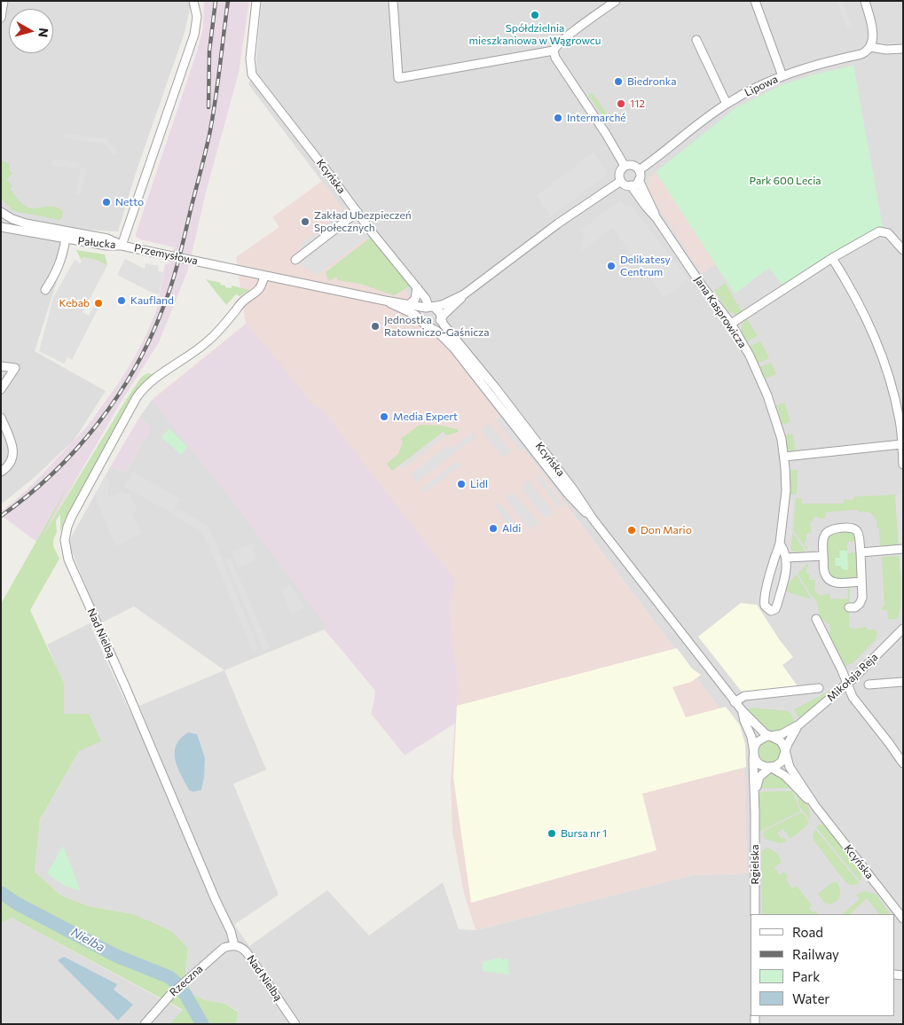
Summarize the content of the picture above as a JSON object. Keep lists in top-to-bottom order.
{
  "streets": {
    "street": [
      "Lipowa",
      "Kcyńska",
      "Pałucka",
      "Przemysłowa",
      "Jana Kasprowicza",
      "Nad Nielbą",
      "Mikołaja Reja",
      "Rgielska",
      "Rzeczna"
    ]
  },
  "crossings": [
    ["Lipowa", "Jana Kasprowicza"],
    ["Kcyńska", "Przemysłowa"],
    ["Kcyńska", "Mikołaja Reja"],
    ["Kcyńska", "Rgielska"],
    ["Pałucka", "Przemysłowa"],
    ["Przemysłowa", "Nad Nielbą"],
    ["Nad Nielbą", "Rzeczna"],
    ["Mikołaja Reja", "Rgielska"]
  ],
  "water": ["Nielba"],
  "parks": ["Park 600 Lecia"],
  "places": [
    "Spółdzielnia mieszkaniowa w Wągrowcu",
    "Biedronka",
    "112",
    "Intermarché",
    "Netto",
    "Zakład Ubezpieczeń Społecznych",
    "Delikatesy Centrum",
    "Kaufland",
    "Kebab",
    "Jednostka Ratowniczo-Gaśnicza",
    "Media Expert",
    "Lidl",
    "Aldi",
    "Don Mario",
    "Bursa nr 1"
  ],
  "legend": [
    "Road",
    "Railway",
    "Park",
    "Water"
  ],
  "north": "right"
}
